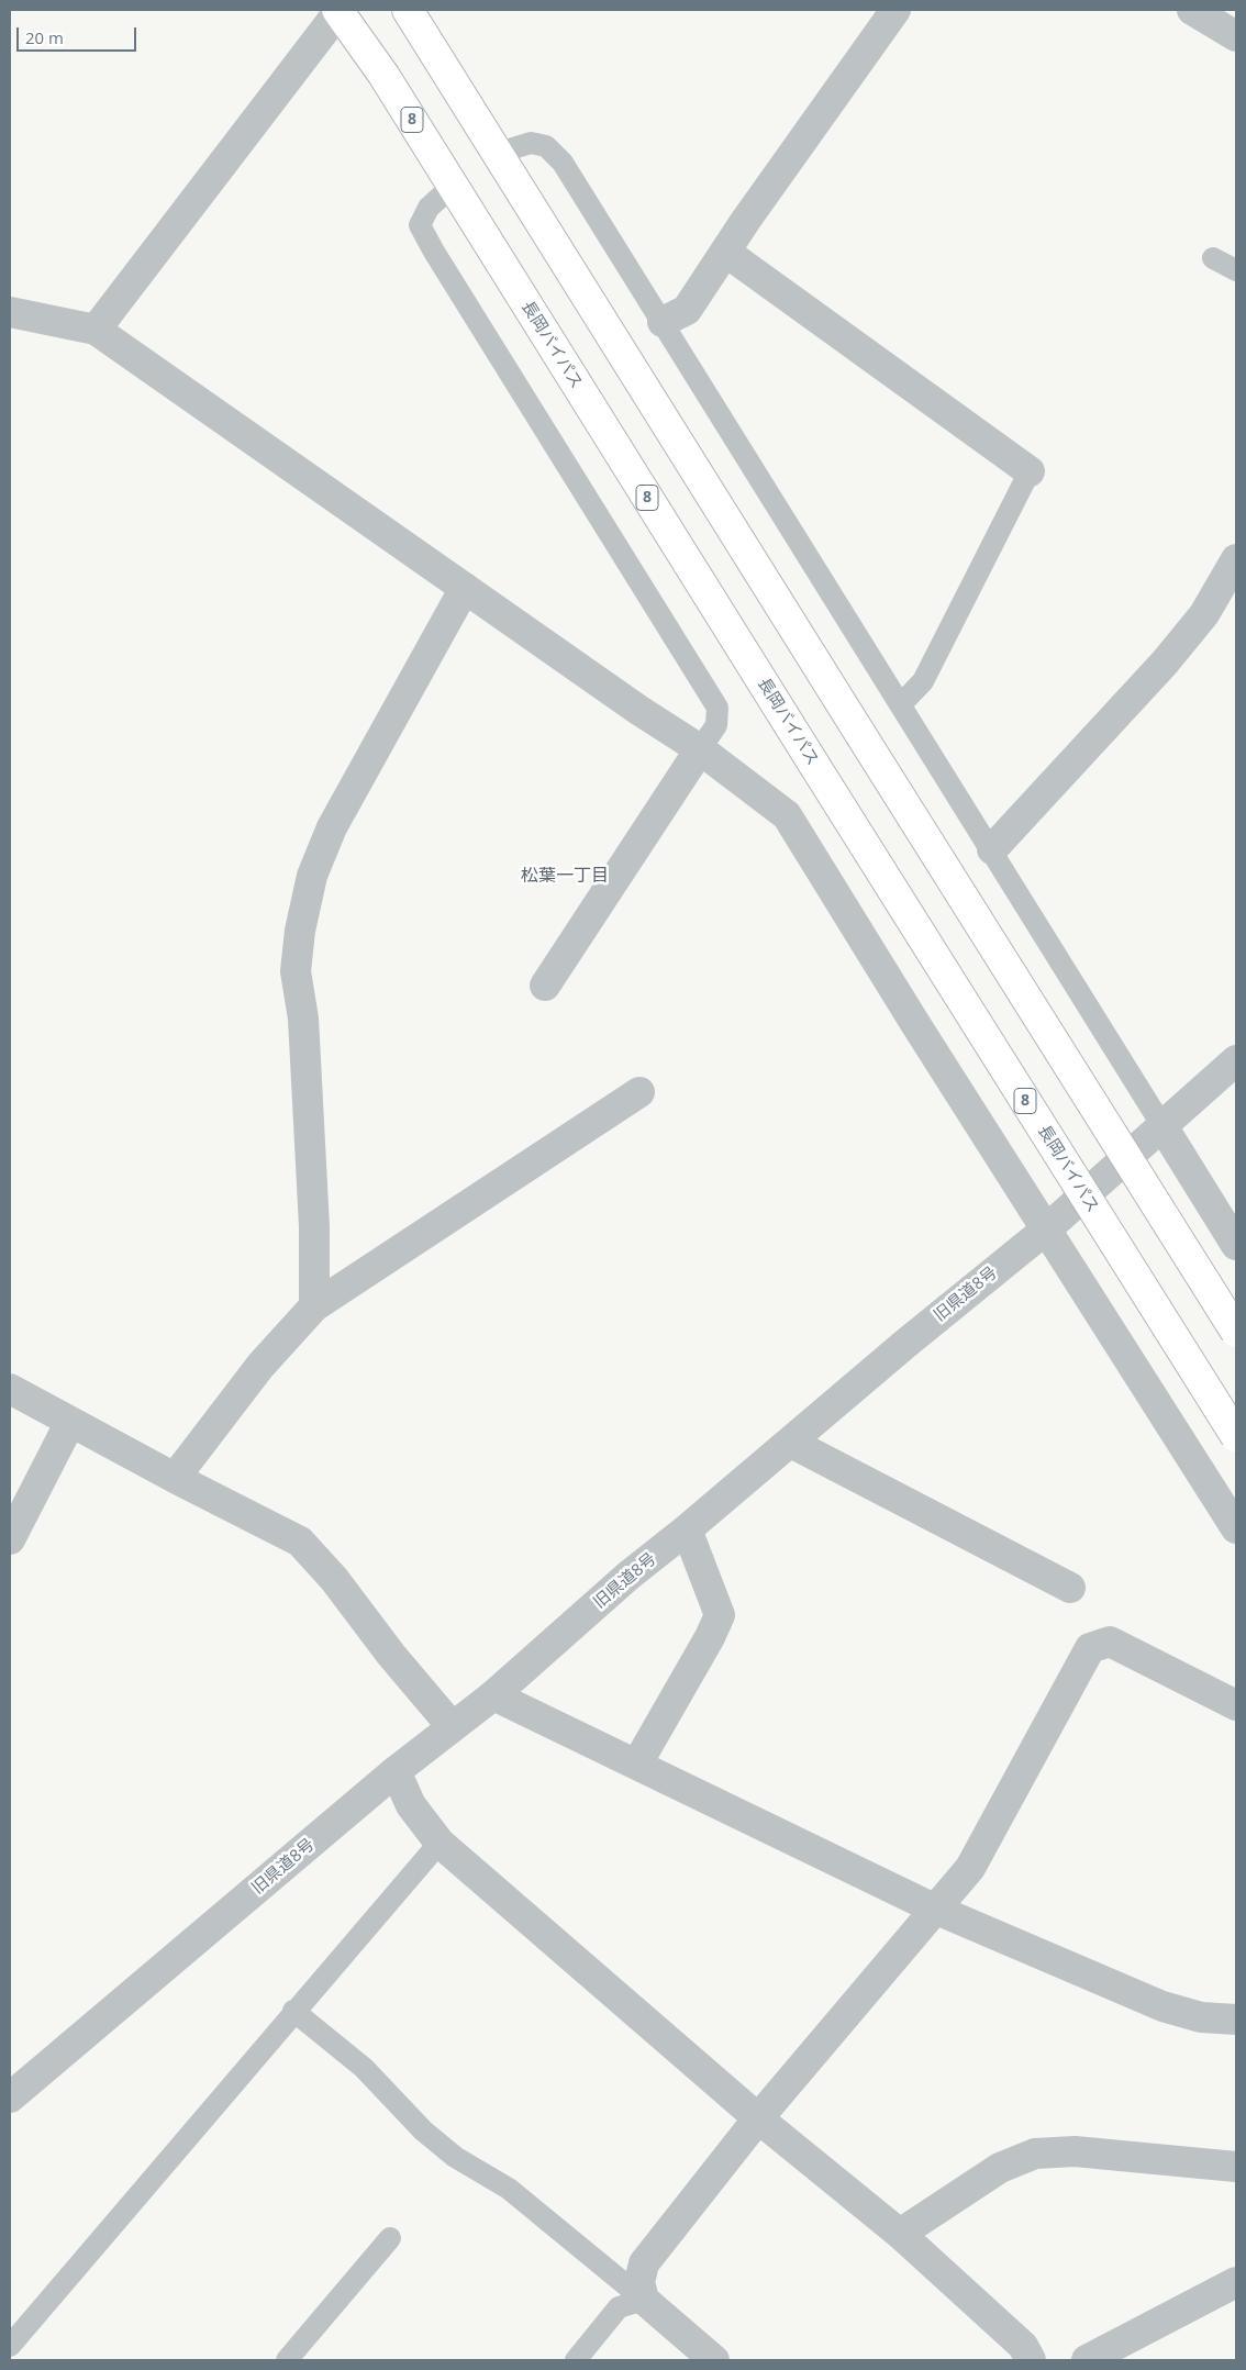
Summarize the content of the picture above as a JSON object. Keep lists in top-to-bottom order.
{
  "streets": {
    "highway": ["8", "長岡バイパス"],
    "street": ["旧県道8号"]
  },
  "districts": ["松葉一丁目"],
  "scale_bar": "20 m"
}
